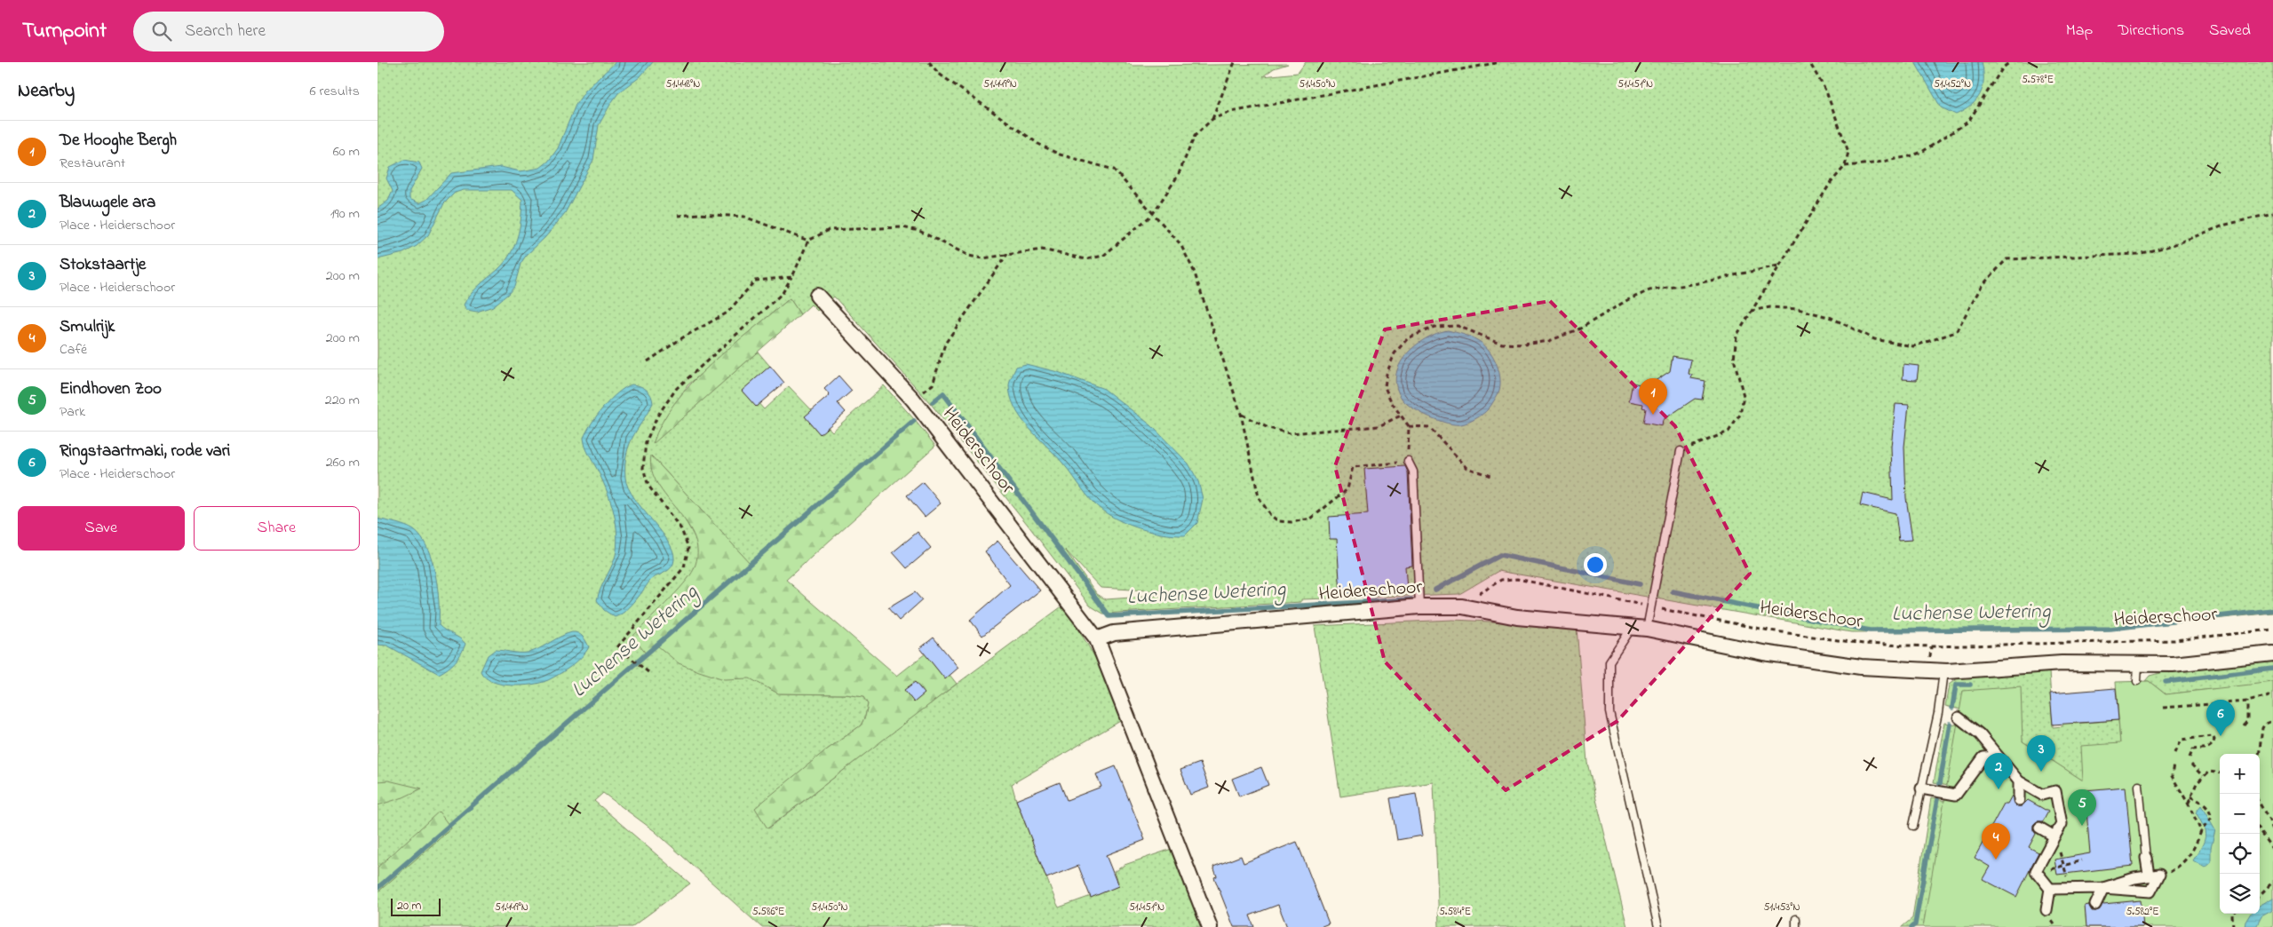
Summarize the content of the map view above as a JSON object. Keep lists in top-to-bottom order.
{
  "streets": {
    "street": ["Heiderschoor"]
  },
  "water": ["Luchense Wetering"],
  "scale_bar": "20 m",
  "page": {
    "header": "Turnpoint",
    "search": "Search here",
    "nav": ["Map", "Directions", "Saved"],
    "heading": ["Nearby", "6 results"],
    "list": [
      {
        "mark": "1",
        "name": "De Hooghe Bergh",
        "note": "Restaurant",
        "value": "60 m"
      },
      {
        "mark": "2",
        "name": "Blauwgele ara",
        "note": "Place · Heiderschoor",
        "value": "190 m"
      },
      {
        "mark": "3",
        "name": "Stokstaartje",
        "note": "Place · Heiderschoor",
        "value": "200 m"
      },
      {
        "mark": "4",
        "name": "Smulrijk",
        "note": "Café",
        "value": "200 m"
      },
      {
        "mark": "5",
        "name": "Eindhoven Zoo",
        "note": "Park",
        "value": "220 m"
      },
      {
        "mark": "6",
        "name": "Ringstaartmaki, rode vari",
        "note": "Place · Heiderschoor",
        "value": "260 m"
      }
    ],
    "pins": [
      "1",
      "6",
      "3",
      "2",
      "5",
      "4"
    ],
    "buttons": ["Save", "Share"],
    "map_buttons": ["+", "−"],
    "scale": "20 m"
  },
  "coordinates": [
    "5.578°E",
    "51.448°N",
    "51.449°N",
    "51.450°N",
    "51.451°N",
    "51.452°N",
    "51.453°N",
    "5.586°E",
    "5.584°E",
    "5.582°E"
  ]
}
